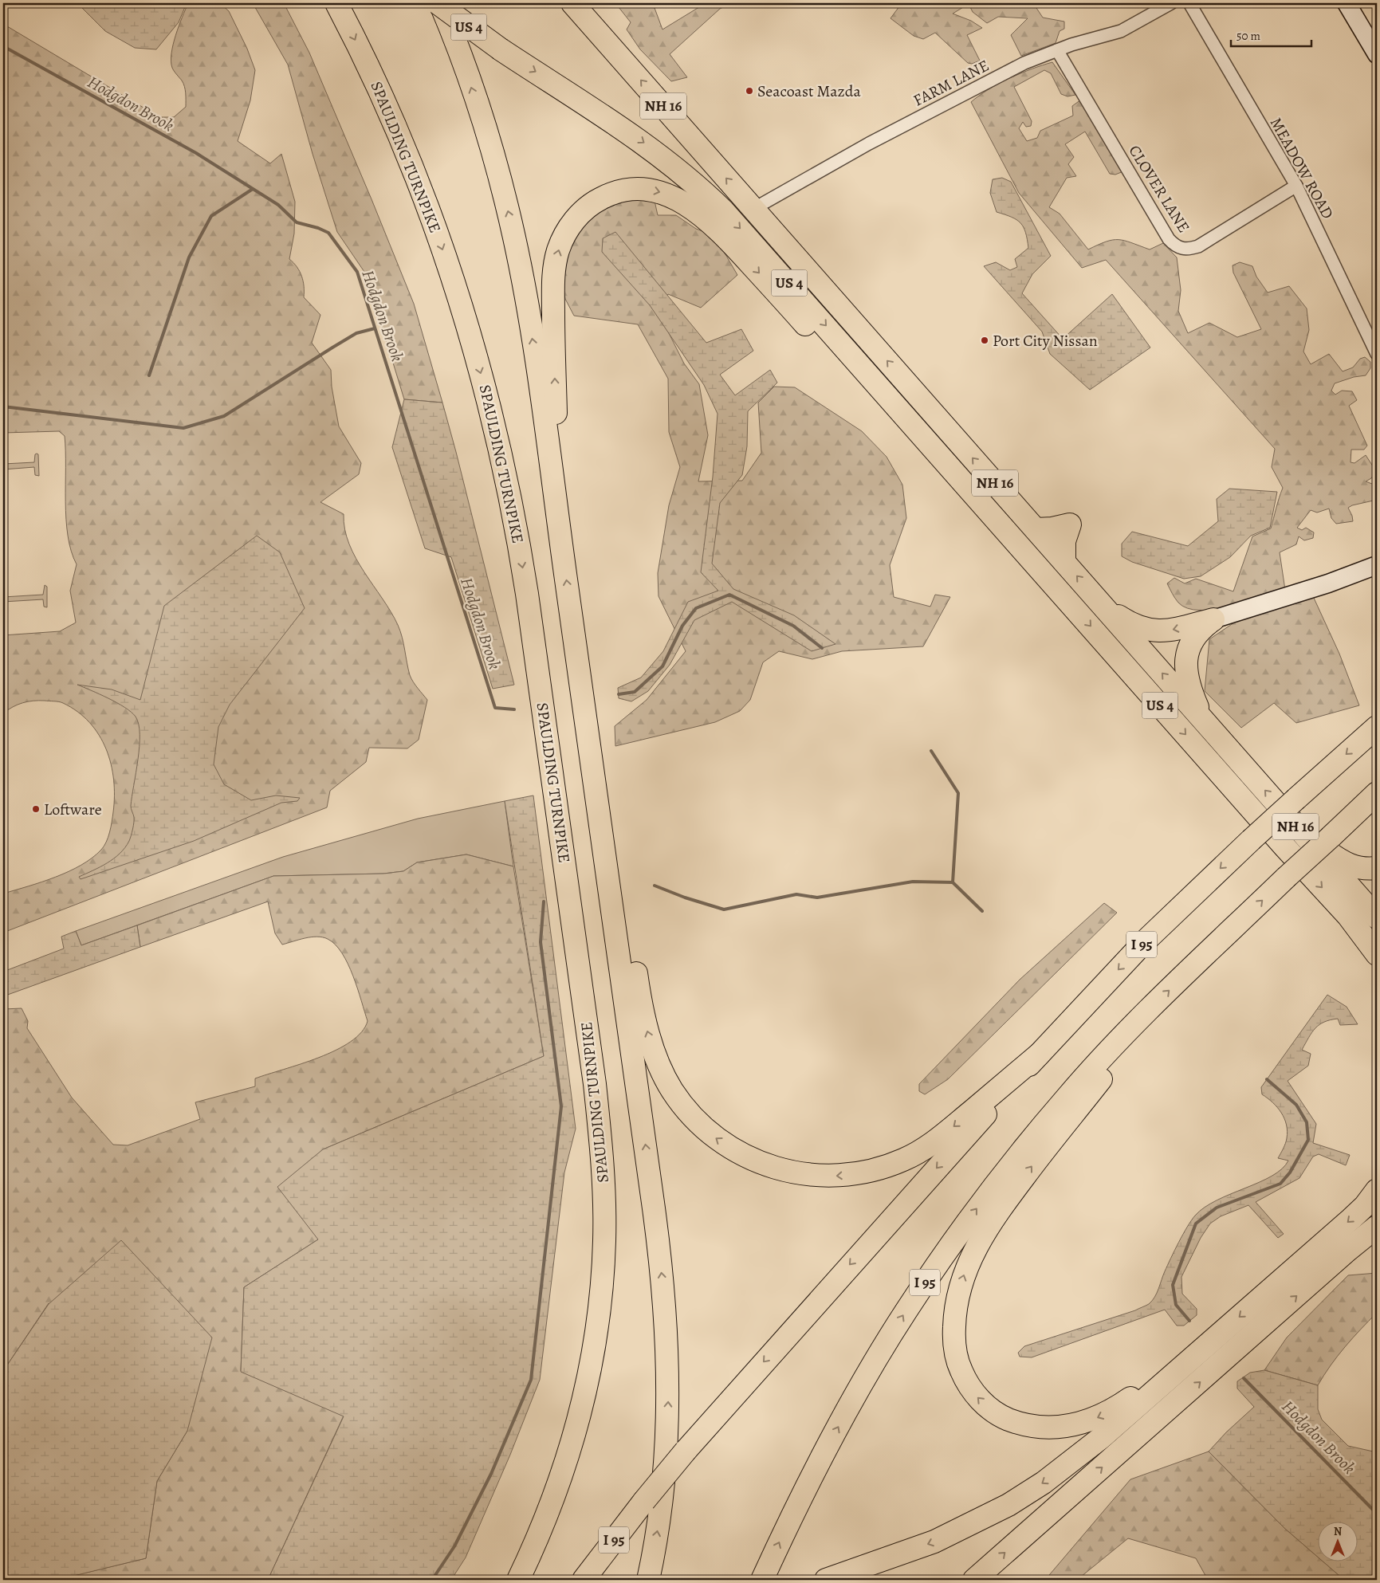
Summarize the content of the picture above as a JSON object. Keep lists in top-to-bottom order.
{
  "streets": {
    "highway": [
      "US 4",
      "NH 16",
      "SPAULDING TURNPIKE",
      "I 95"
    ],
    "street": ["FARM LANE", "MEADOW ROAD", "CLOVER LANE"]
  },
  "crossings": [
    ["FARM LANE", "NH 16"],
    ["FARM LANE", "CLOVER LANE"],
    ["MEADOW ROAD", "CLOVER LANE"]
  ],
  "water": ["Hodgdon Brook"],
  "places": ["Seacoast Mazda", "Port City Nissan", "Loftware"],
  "scale_bar": "50 m",
  "north": "top"
}
